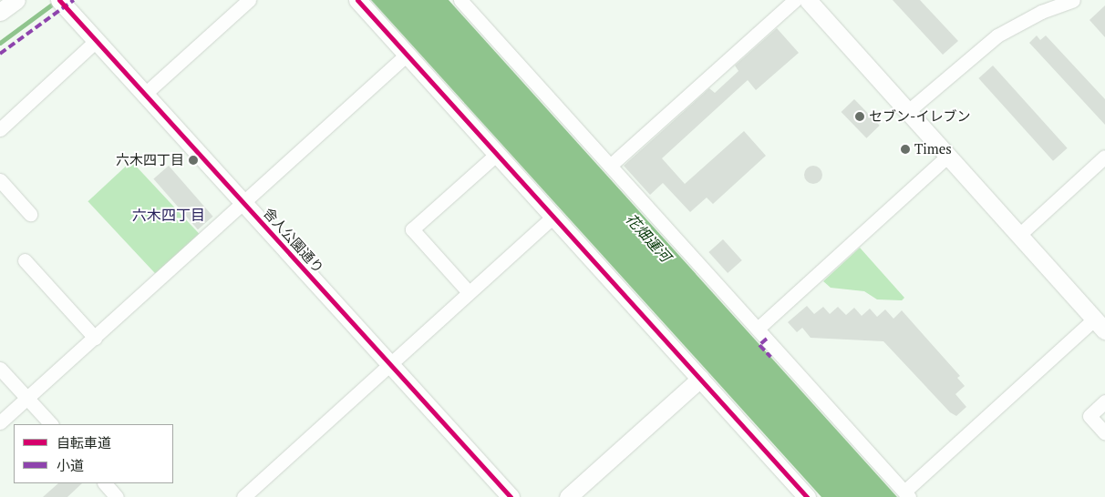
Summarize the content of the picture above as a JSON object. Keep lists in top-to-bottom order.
{
  "streets": {
    "street": ["舎人公園通り"]
  },
  "districts": ["六木四丁目"],
  "water": ["花畑運河"],
  "places": ["セブン-イレブン", "Times", "六木四丁目"],
  "legend": ["自転車道", "小道"]
}
